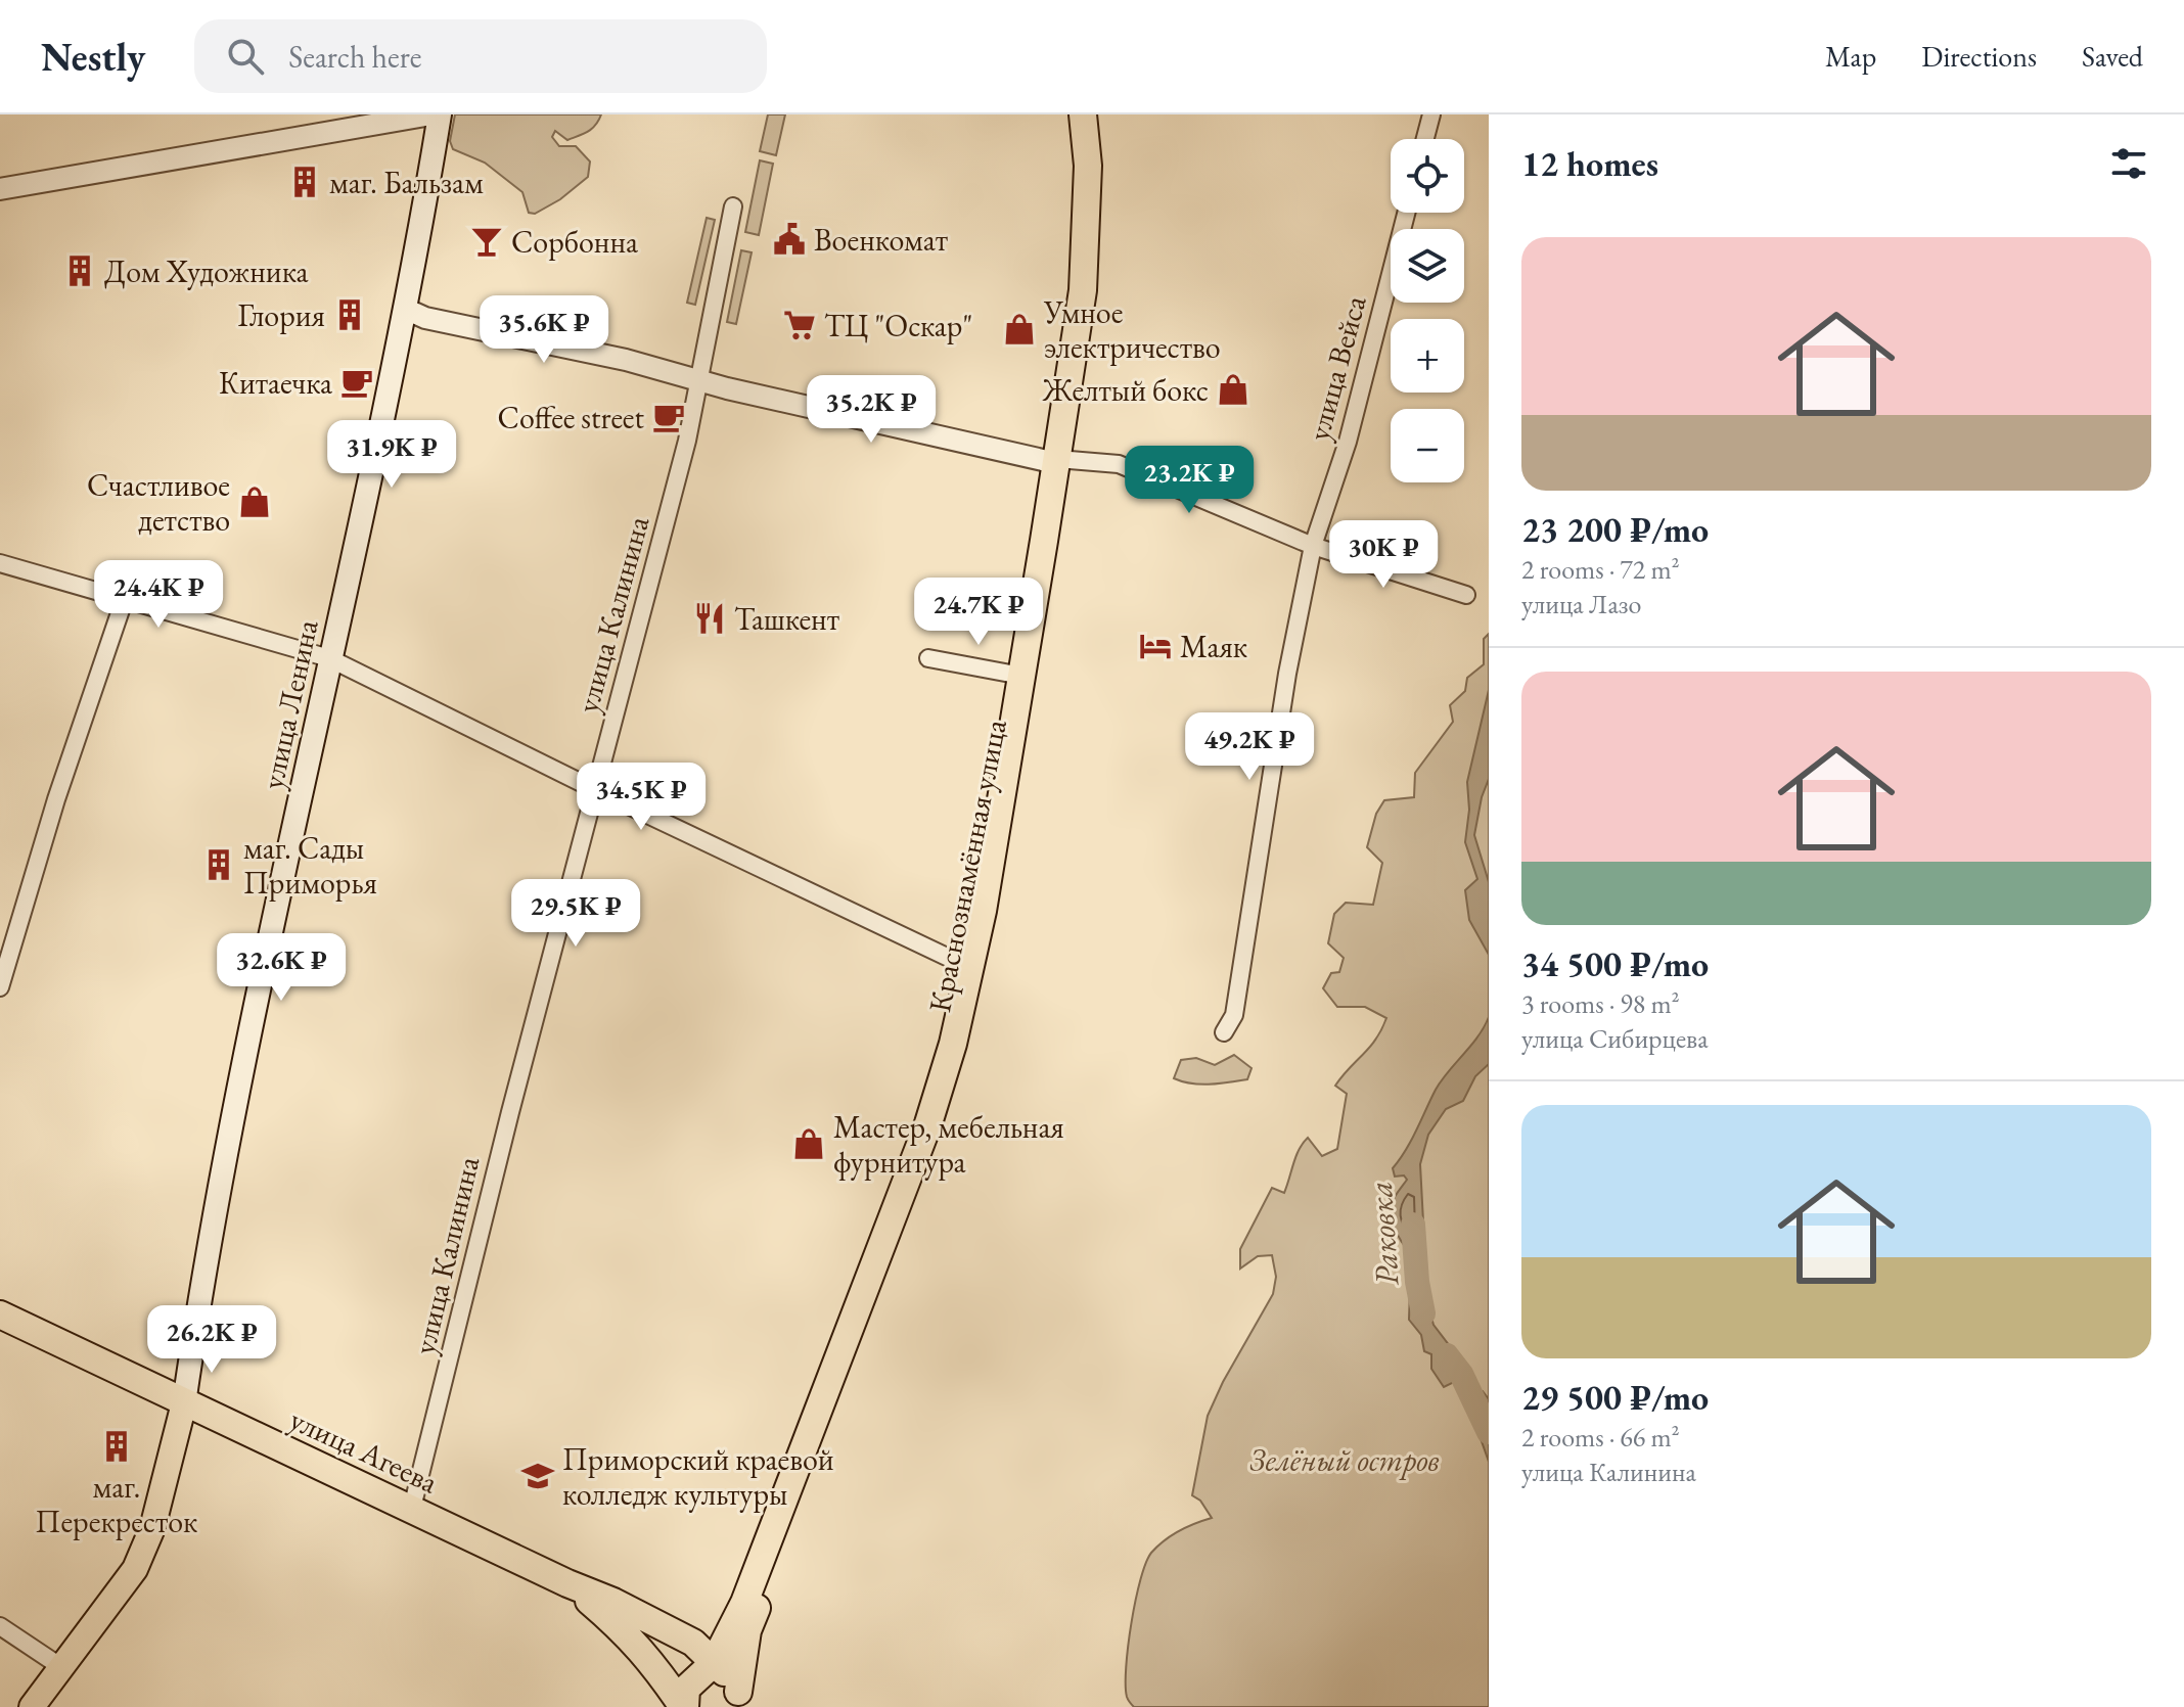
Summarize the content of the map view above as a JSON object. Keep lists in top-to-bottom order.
{
  "streets": {
    "highway": ["Краснознамённая улица", "улица Агеева"],
    "main road": ["улица Ленина"],
    "street": ["улица Вейса", "улица Калинина"]
  },
  "crossings": [
    ["улица Калинина", "улица Агеева"],
    ["улица Ленина", "улица Агеева"],
    ["Краснознамённая улица", "улица Агеева"]
  ],
  "water": ["Раковка"],
  "parks": ["Зелёный остров"],
  "places": {
    "building": [
      "маг. Бальзам",
      "Дом Художника",
      "Глория",
      "маг. Сады Приморья",
      "маг. Перекресток"
    ],
    "public building": ["Военкомат"],
    "bar": ["Сорбонна"],
    "supermarket": ["ТЦ \"Оскар\""],
    "shop": [
      "Умное электричество",
      "Желтый бокс",
      "Счастливое детство",
      "Мастер, мебельная фурнитура"
    ],
    "cafe": ["Китаечка", "Coffee street"],
    "restaurant": ["Ташкент"],
    "hotel": ["Маяк"],
    "school or university": ["Приморский краевой колледж культуры"]
  },
  "page": {
    "header": "Nestly",
    "search": "Search here",
    "nav": ["Map", "Directions", "Saved"],
    "heading": "12 homes",
    "map_buttons": ["+", "−"],
    "list": [
      {
        "name": "23 200 ₽/mo",
        "note": "2 rooms · 72 m² · улица Лазо"
      },
      {
        "name": "34 500 ₽/mo",
        "note": "3 rooms · 98 m² · улица Сибирцева"
      },
      {
        "name": "29 500 ₽/mo",
        "note": "2 rooms · 66 m² · улица Калинина"
      }
    ],
    "price": [
      "35.6K ₽",
      "35.2K ₽",
      "31.9K ₽",
      "23.2K ₽",
      "30K ₽",
      "24.4K ₽",
      "24.7K ₽",
      "49.2K ₽",
      "34.5K ₽",
      "29.5K ₽",
      "32.6K ₽",
      "26.2K ₽"
    ]
  }
}
